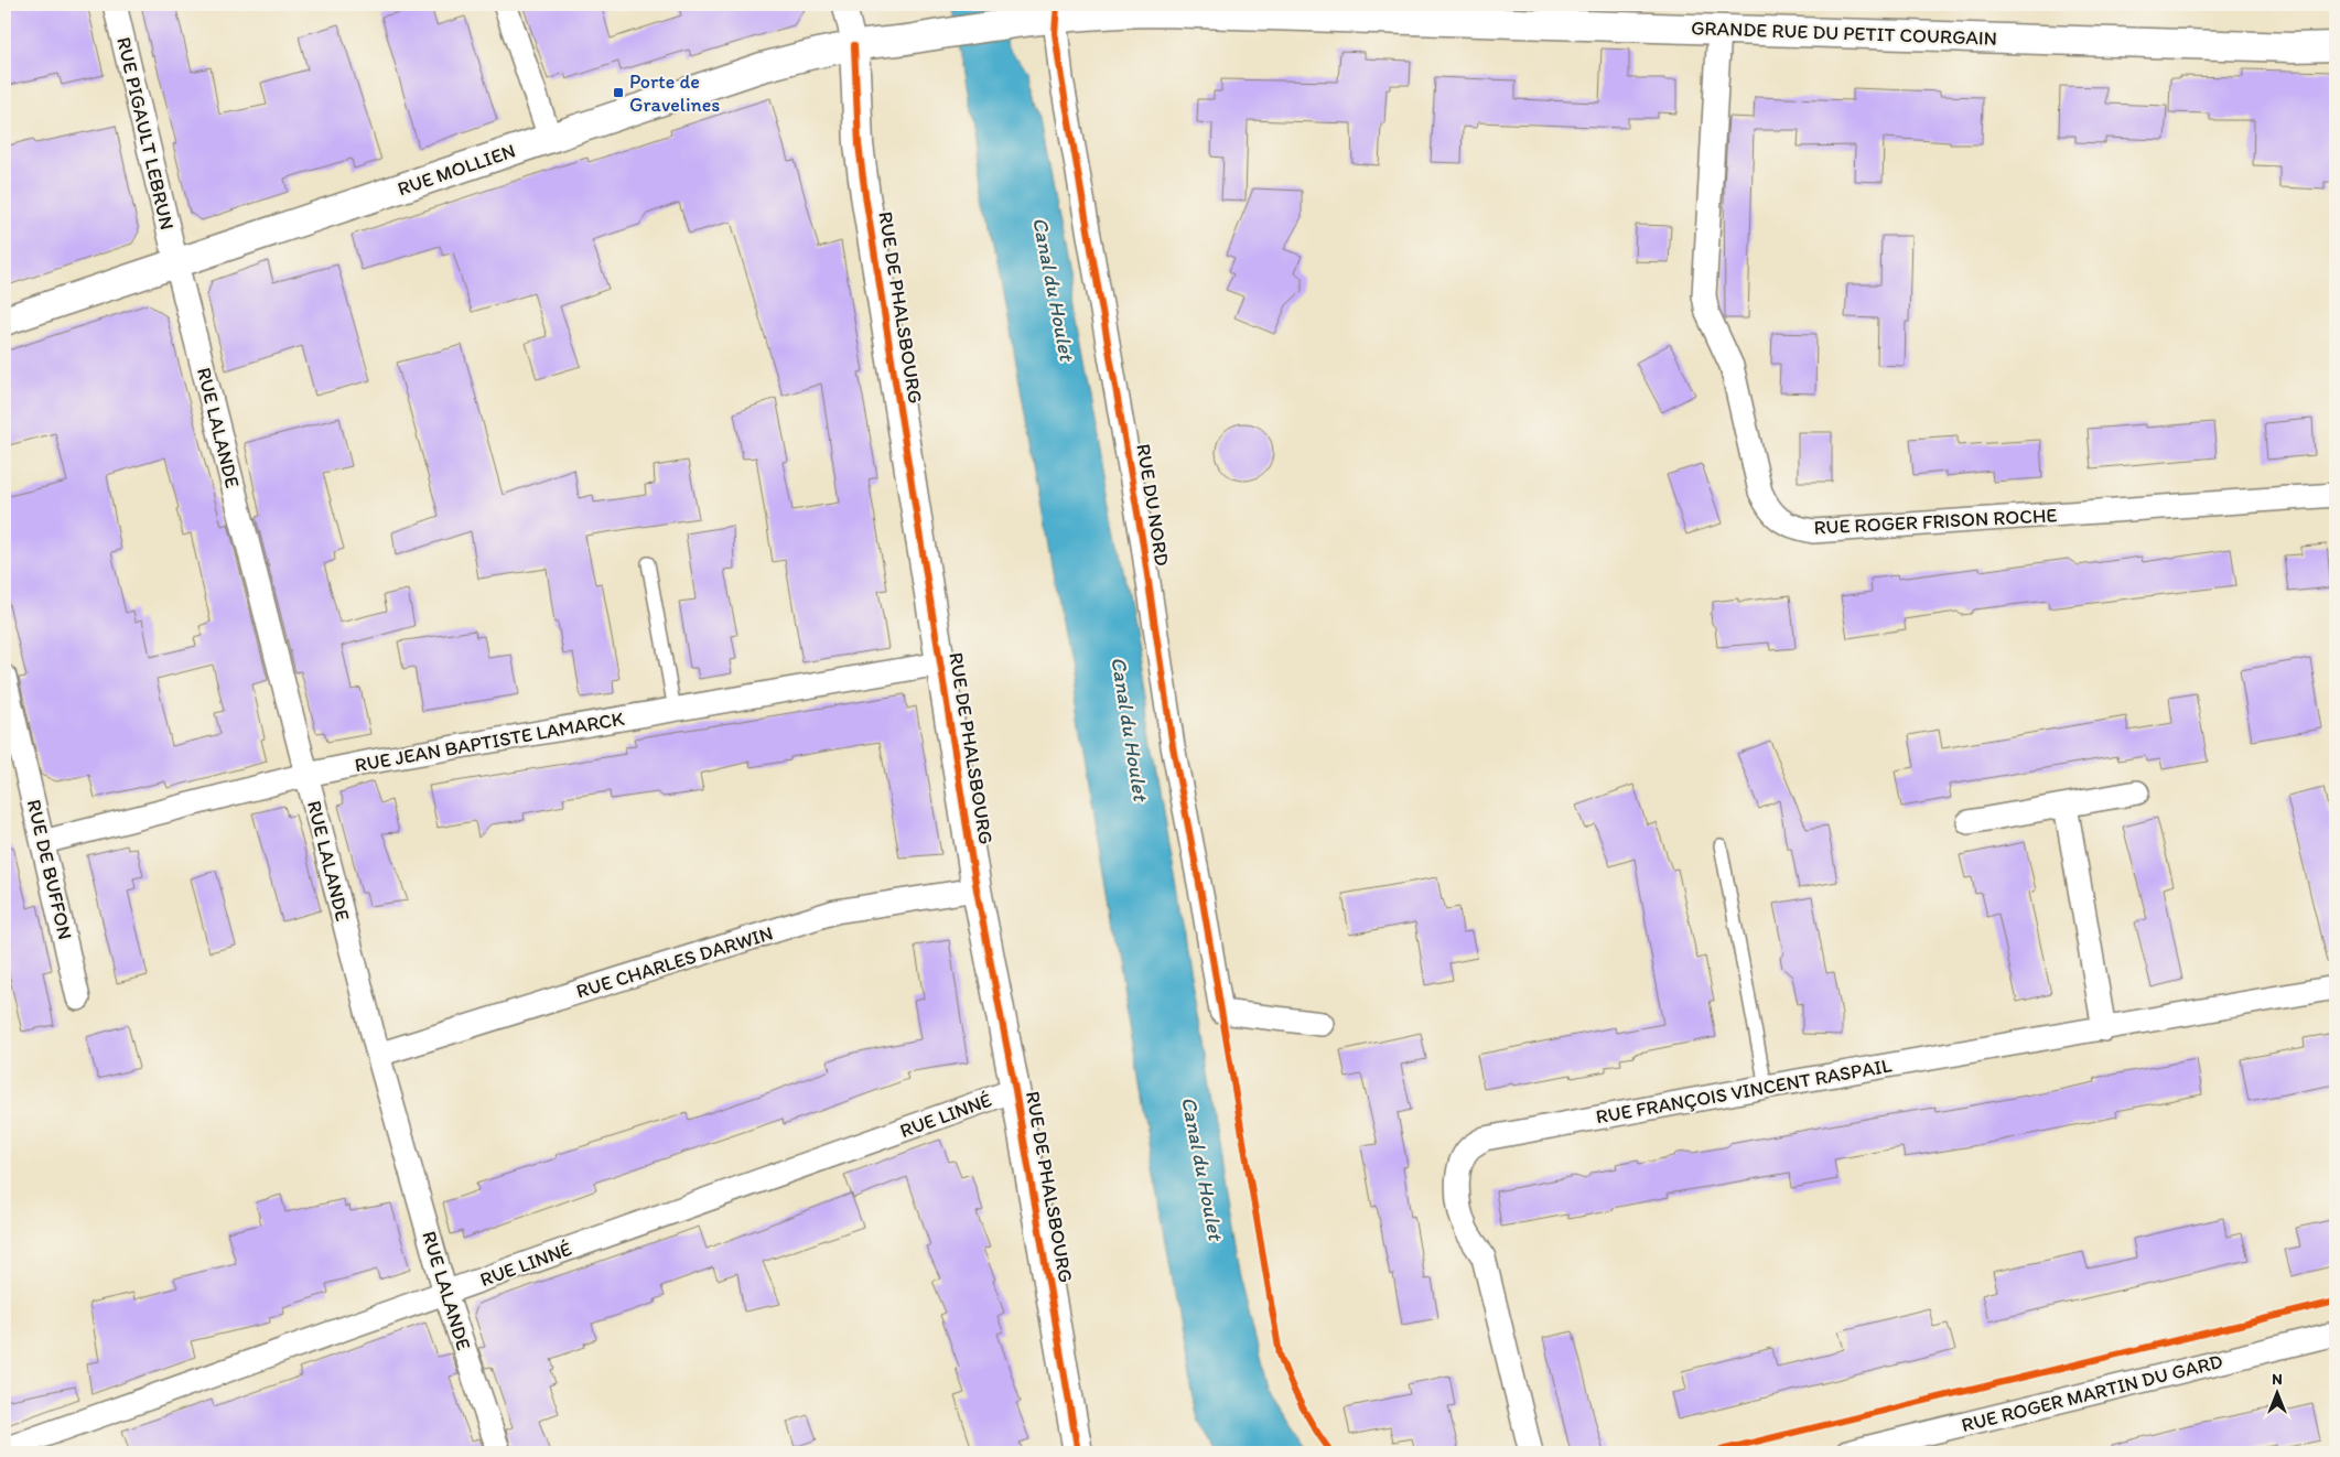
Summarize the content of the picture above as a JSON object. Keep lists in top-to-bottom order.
{
  "streets": {
    "street": [
      "GRANDE RUE DU PETIT COURGAIN",
      "RUE PIGAULT LEBRUN",
      "RUE MOLLIEN",
      "RUE DE PHALSBOURG",
      "RUE LALANDE",
      "RUE DU NORD",
      "RUE ROGER FRISON ROCHE",
      "RUE JEAN BAPTISTE LAMARCK",
      "RUE DE BUFFON",
      "RUE CHARLES DARWIN",
      "RUE FRANÇOIS VINCENT RASPAIL",
      "RUE LINNÉ",
      "RUE ROGER MARTIN DU GARD"
    ]
  },
  "crossings": [
    ["GRANDE RUE DU PETIT COURGAIN", "RUE MOLLIEN"],
    ["GRANDE RUE DU PETIT COURGAIN", "RUE DU NORD"],
    ["GRANDE RUE DU PETIT COURGAIN", "RUE ROGER FRISON ROCHE"],
    ["RUE PIGAULT LEBRUN", "RUE MOLLIEN"],
    ["RUE PIGAULT LEBRUN", "RUE LALANDE"],
    ["RUE MOLLIEN", "RUE DE PHALSBOURG"],
    ["RUE MOLLIEN", "RUE LALANDE"],
    ["RUE DE PHALSBOURG", "RUE JEAN BAPTISTE LAMARCK"],
    ["RUE DE PHALSBOURG", "RUE CHARLES DARWIN"],
    ["RUE DE PHALSBOURG", "RUE LINNÉ"],
    ["RUE LALANDE", "RUE JEAN BAPTISTE LAMARCK"],
    ["RUE LALANDE", "RUE CHARLES DARWIN"],
    ["RUE LALANDE", "RUE LINNÉ"],
    ["RUE JEAN BAPTISTE LAMARCK", "RUE DE BUFFON"]
  ],
  "water": ["Canal du Houlet"],
  "places": {
    "transit": ["Porte de Gravelines"]
  },
  "north": "top"
}
